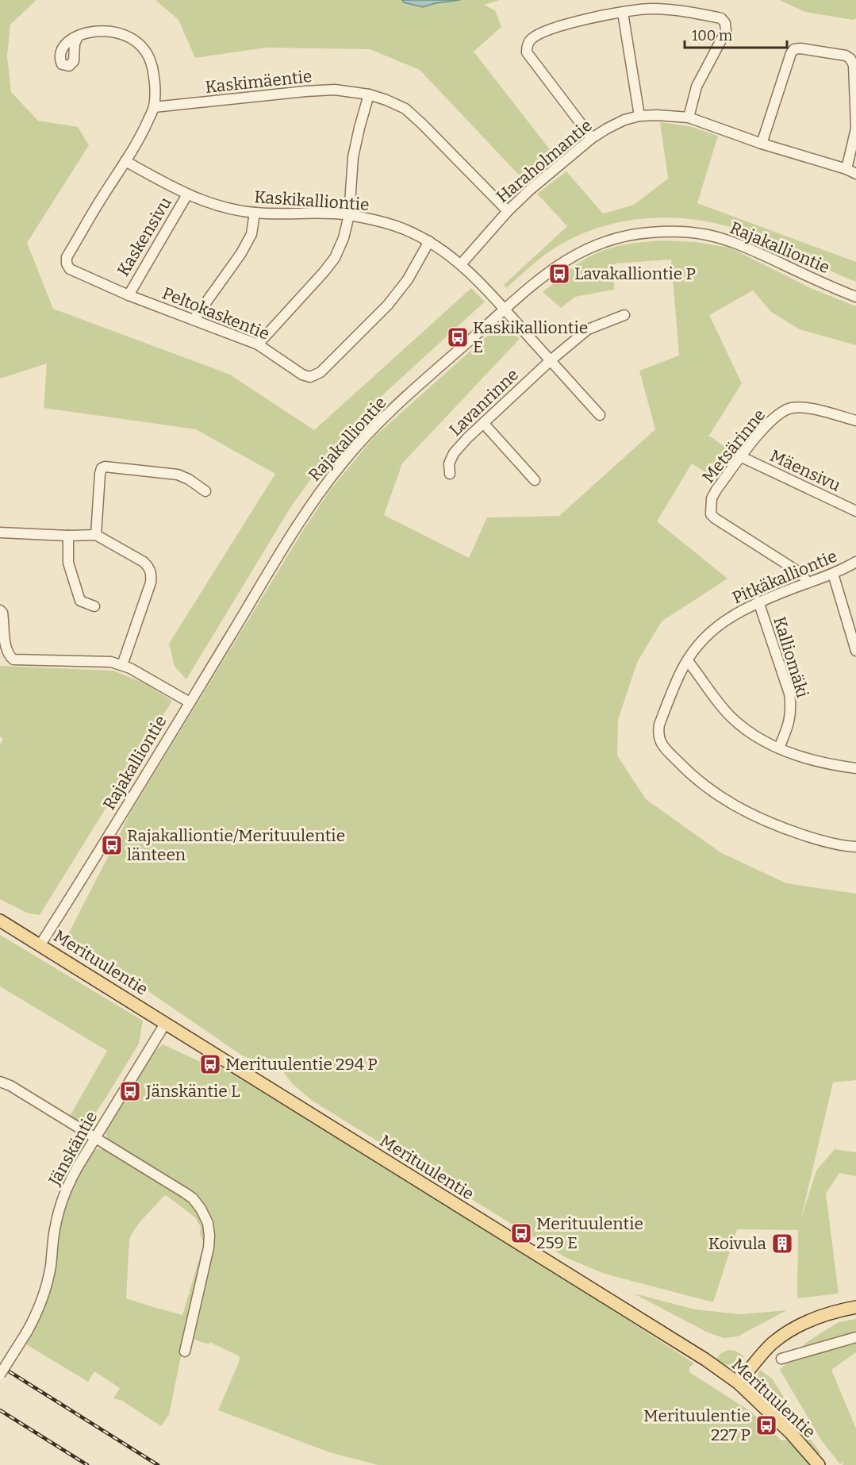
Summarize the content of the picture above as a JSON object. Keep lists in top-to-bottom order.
{
  "streets": {
    "main road": ["Merituulentie"],
    "street": [
      "Kaskimäentie",
      "Haraholmantie",
      "Kaskikalliontie",
      "Kaskensivu",
      "Rajakalliontie",
      "Peltokaskentie",
      "Lavanrinne",
      "Metsärinne",
      "Mäensivu",
      "Pitkäkalliontie",
      "Kalliomäki",
      "Jänskäntie"
    ]
  },
  "crossings": [
    ["Kaskimäentie", "Haraholmantie"],
    ["Haraholmantie", "Kaskikalliontie"],
    ["Kaskikalliontie", "Kaskensivu"],
    ["Kaskikalliontie", "Rajakalliontie"],
    ["Kaskikalliontie", "Peltokaskentie"],
    ["Kaskikalliontie", "Lavanrinne"],
    ["Kaskensivu", "Peltokaskentie"],
    ["Rajakalliontie", "Merituulentie"],
    ["Metsärinne", "Mäensivu"],
    ["Metsärinne", "Pitkäkalliontie"],
    ["Pitkäkalliontie", "Kalliomäki"],
    ["Merituulentie", "Jänskäntie"]
  ],
  "places": {
    "bus stop": [
      "Lavakalliontie P",
      "Kaskikalliontie E",
      "Rajakalliontie/Merituulentie länteen",
      "Merituulentie 294 P",
      "Jänskäntie L",
      "Merituulentie 259 E",
      "Merituulentie 227 P"
    ],
    "building": ["Koivula"]
  },
  "scale_bar": "100 m"
}
